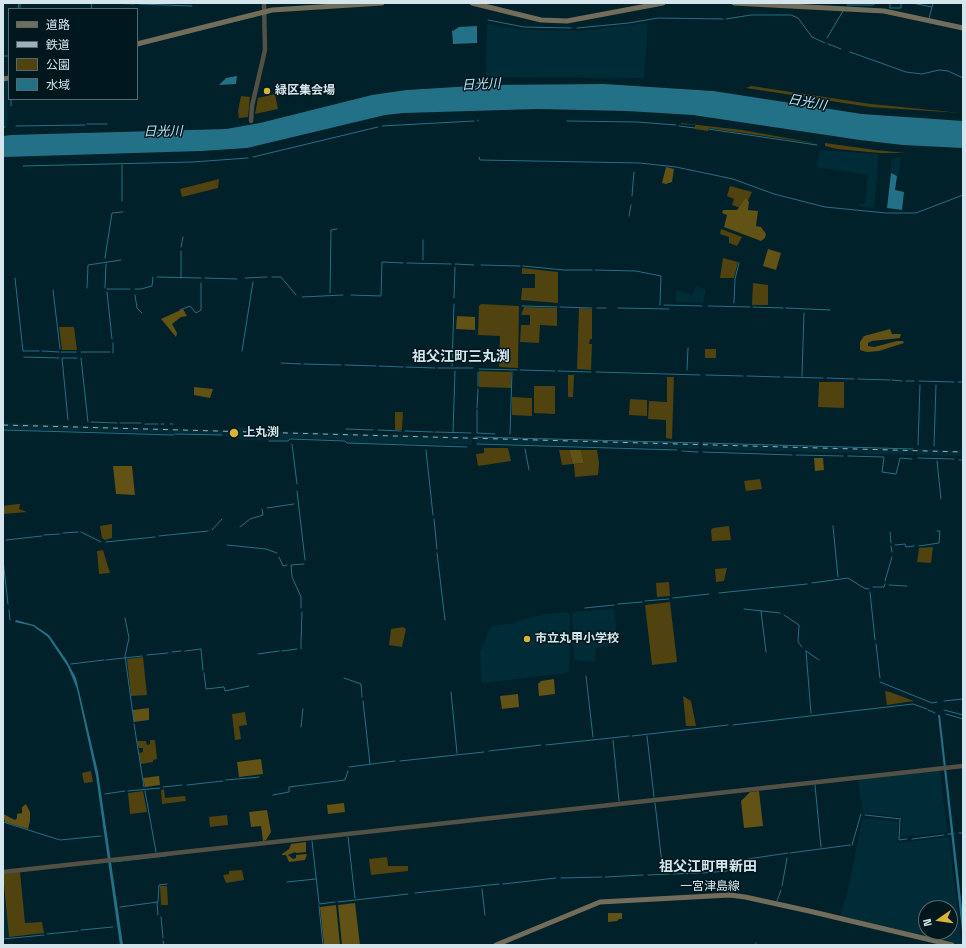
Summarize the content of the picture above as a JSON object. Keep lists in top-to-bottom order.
{
  "streets": {
    "main road": ["一宮津島線"]
  },
  "districts": ["祖父江町三丸渕", "祖父江町甲新田"],
  "water": ["日光川"],
  "places": ["緑区集会場", "上丸渕", "市立丸甲小学校"],
  "legend": [
    "道路",
    "鉄道",
    "公園",
    "水域"
  ],
  "north": "left"
}
